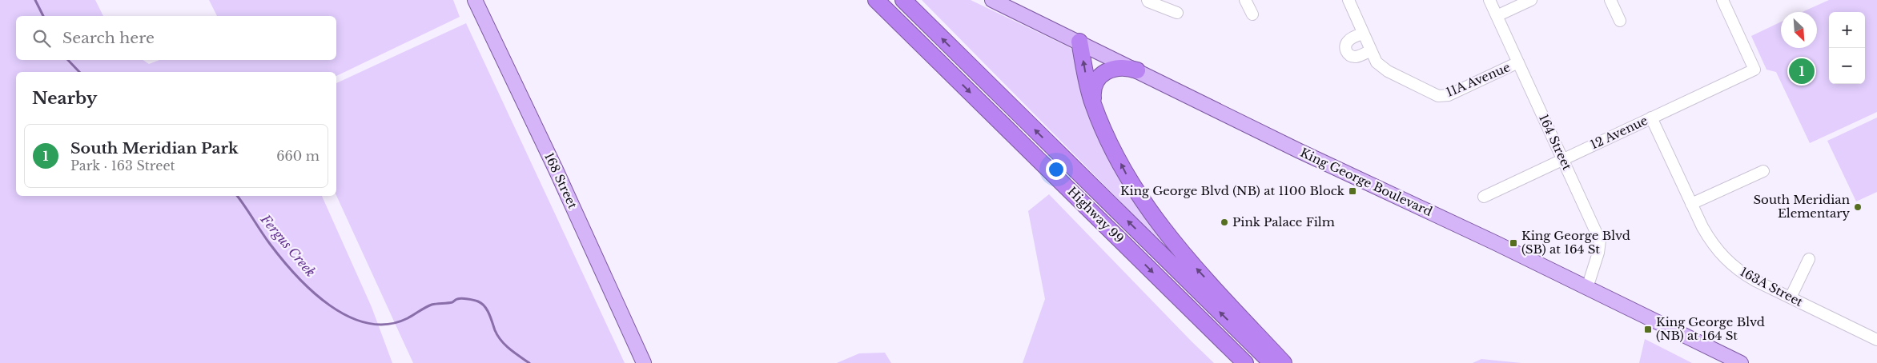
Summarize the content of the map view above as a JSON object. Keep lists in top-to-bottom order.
{
  "streets": {
    "highway": ["Highway 99"],
    "main road": ["168 Street", "King George Boulevard"],
    "street": [
      "11A Avenue",
      "12 Avenue",
      "164 Street",
      "163A Street"
    ]
  },
  "crossings": [
    ["11A Avenue", "164 Street"],
    ["12 Avenue", "164 Street"],
    ["12 Avenue", "163A Street"],
    ["164 Street", "King George Boulevard"]
  ],
  "water": ["Fergus Creek"],
  "places": {
    "transit": ["King George Blvd (NB) at 1100 Block", "King George Blvd (SB) at 164 St", "King George Blvd (NB) at 164 St"],
    "other": ["South Meridian Elementary", "Pink Palace Film"]
  },
  "north": "bottom right",
  "page": {
    "map_buttons": ["+", "−"],
    "search": "Search here",
    "pins": "1",
    "heading": "Nearby",
    "list": [
      {
        "mark": "1",
        "name": "South Meridian Park",
        "note": "Park · 163 Street",
        "value": "660 m"
      }
    ]
  }
}
